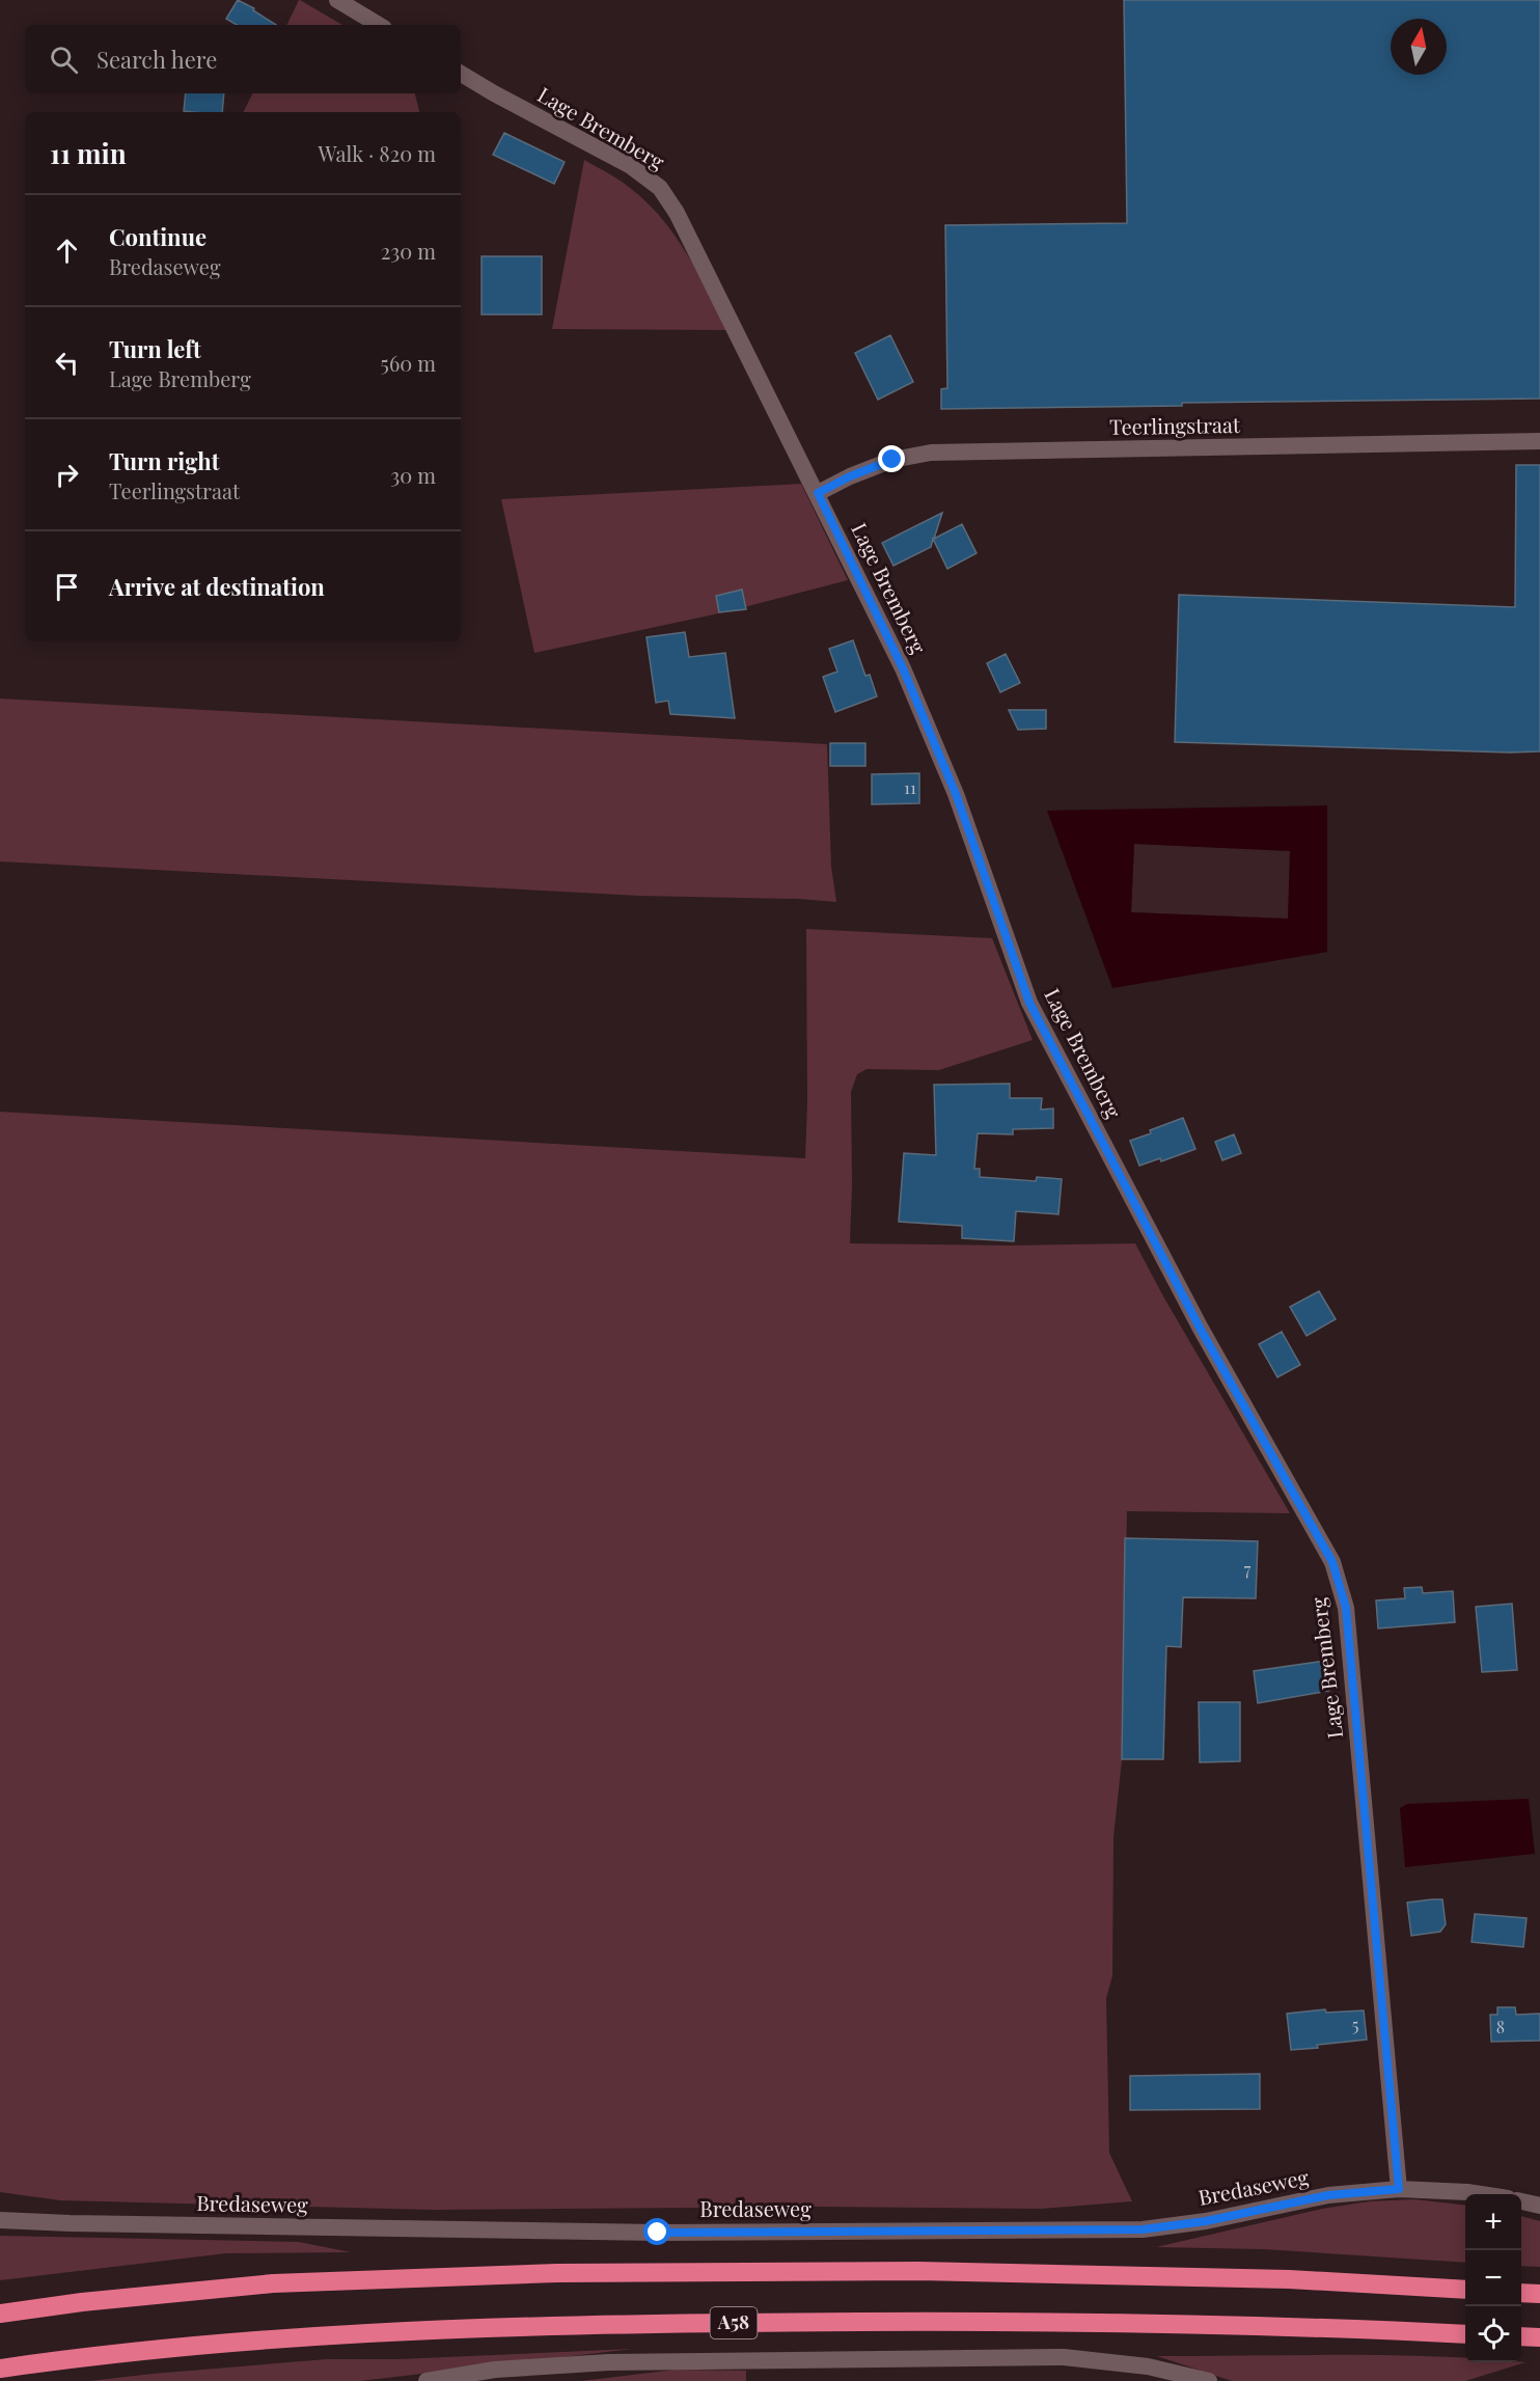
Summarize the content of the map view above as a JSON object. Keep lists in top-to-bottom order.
{
  "streets": {
    "highway": ["A58"],
    "street": ["Lage Bremberg", "Teerlingstraat", "Bredaseweg"]
  },
  "crossings": [
    ["Lage Bremberg", "Teerlingstraat"],
    ["Lage Bremberg", "Bredaseweg"]
  ],
  "house_numbers": [
    "11",
    "7",
    "5",
    "8"
  ],
  "north": "top",
  "page": {
    "search": "Search here",
    "heading": ["11 min", "Walk · 820 m"],
    "list": [
      ["Continue", "Bredaseweg", "230 m"],
      ["Turn left", "Lage Bremberg", "560 m"],
      ["Turn right", "Teerlingstraat", "30 m"],
      "Arrive at destination"
    ],
    "map_buttons": ["+", "−"]
  }
}
